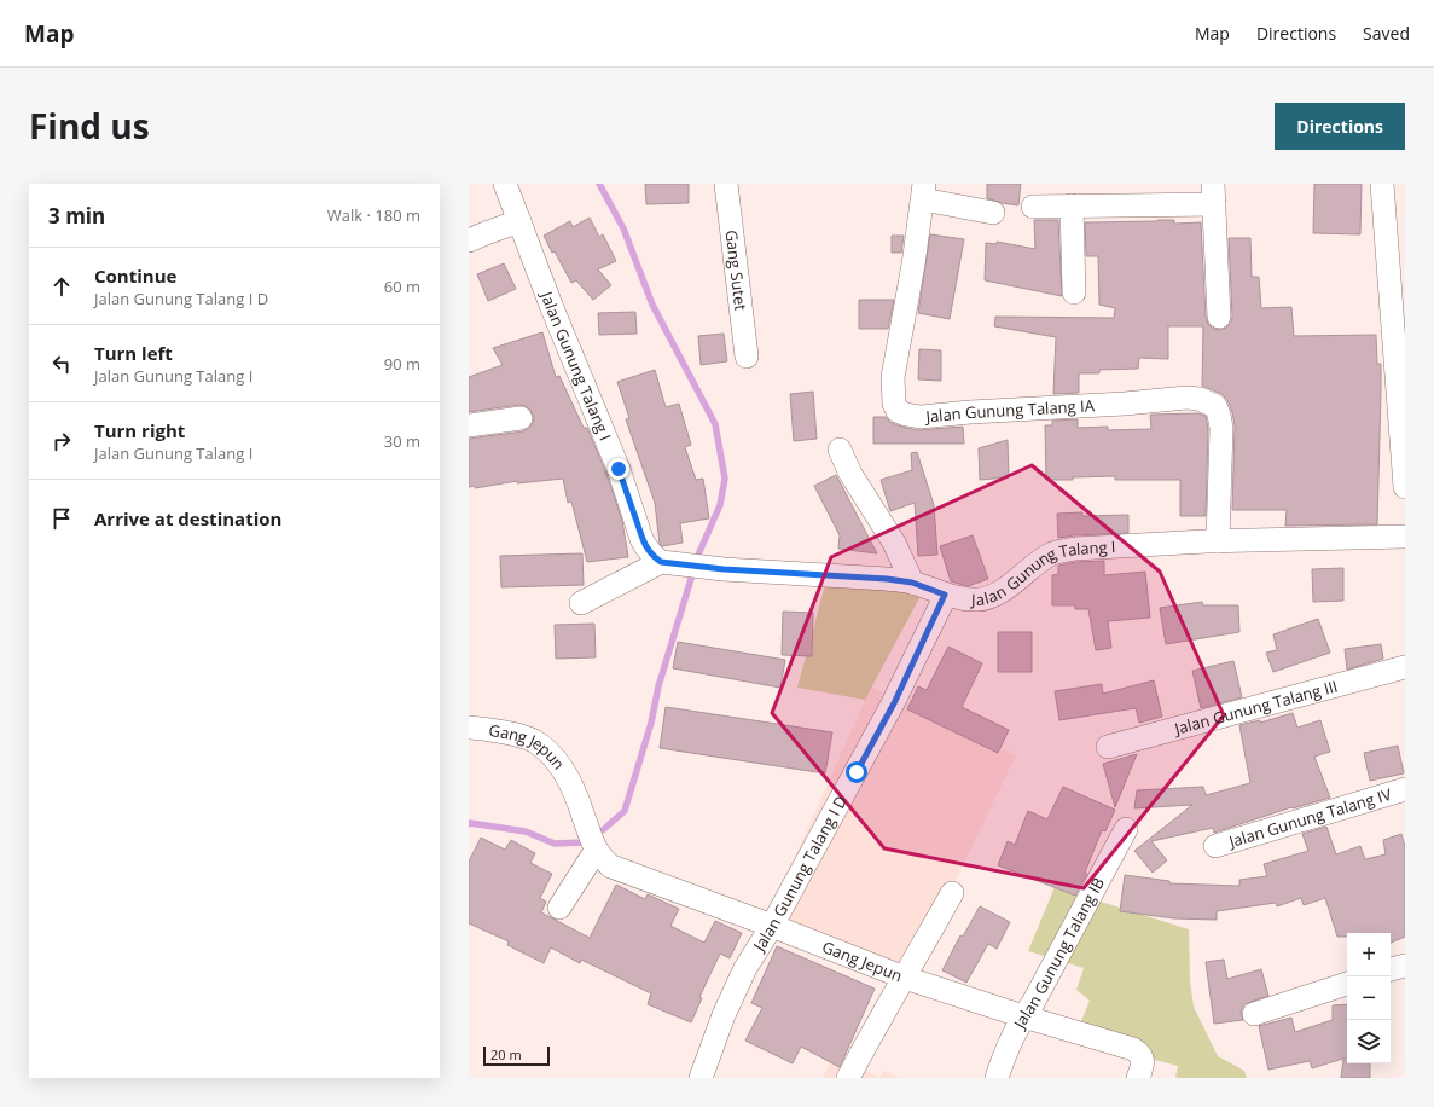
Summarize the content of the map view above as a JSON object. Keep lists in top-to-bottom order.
{
  "streets": {
    "street": [
      "Gang Sutet",
      "Jalan Gunung Talang I",
      "Jalan Gunung Talang IA",
      "Jalan Gunung Talang III",
      "Gang Jepun",
      "Jalan Gunung Talang IV",
      "Jalan Gunung Talang I D",
      "Jalan Gunung Talang IB"
    ]
  },
  "crossings": [
    ["Jalan Gunung Talang I", "Jalan Gunung Talang IA"],
    ["Jalan Gunung Talang I", "Jalan Gunung Talang I D"],
    ["Gang Jepun", "Jalan Gunung Talang I D"],
    ["Gang Jepun", "Jalan Gunung Talang IB"]
  ],
  "scale_bar": "20 m",
  "page": {
    "header": "Map",
    "nav": ["Map", "Directions", "Saved"],
    "title": "Find us",
    "buttons": "Directions",
    "heading": ["3 min", "Walk · 180 m"],
    "list": [
      ["Continue", "Jalan Gunung Talang I D", "60 m"],
      ["Turn left", "Jalan Gunung Talang I", "90 m"],
      ["Turn right", "Jalan Gunung Talang I", "30 m"],
      "Arrive at destination"
    ],
    "map_buttons": ["+", "−"],
    "scale": "20 m"
  }
}
